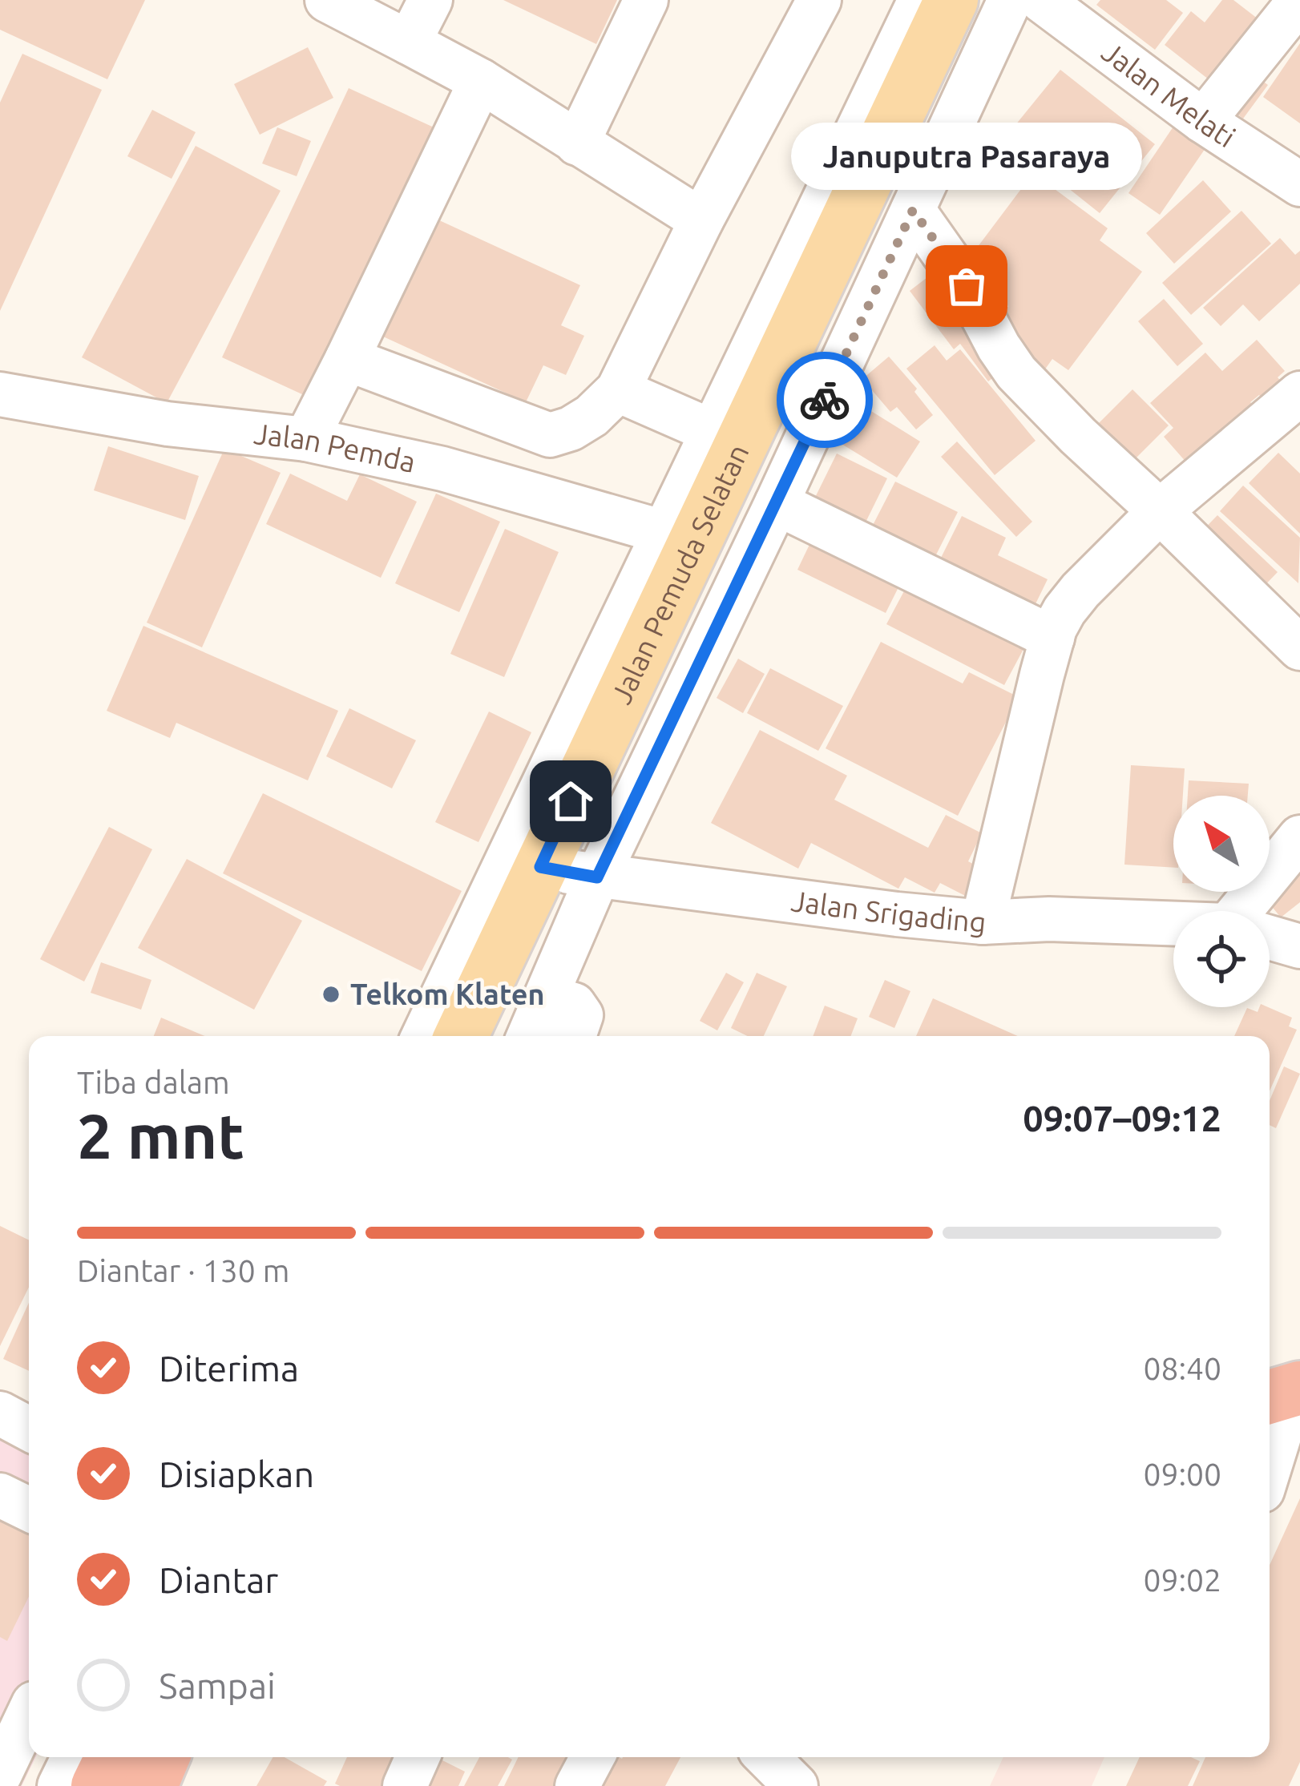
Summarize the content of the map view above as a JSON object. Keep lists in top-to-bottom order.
{
  "streets": {
    "main road": ["Jalan Pemuda Selatan"],
    "street": ["Jalan Melati", "Jalan Pemda", "Jalan Srigading"]
  },
  "crossings": [
    ["Jalan Pemda", "Jalan Pemuda Selatan"],
    ["Jalan Pemuda Selatan", "Jalan Srigading"]
  ],
  "places": ["Januputra Pasaraya", "Telkom Klaten"],
  "north": "top left",
  "page": {
    "bubble": "Januputra Pasaraya",
    "heading": ["2 mnt", "Tiba dalam", "09:07–09:12"],
    "bar": "Diantar · 130 m",
    "list": [
      ["Diterima", "08:40"],
      ["Disiapkan", "09:00"],
      ["Diantar", "09:02"],
      "Sampai"
    ]
  }
}
